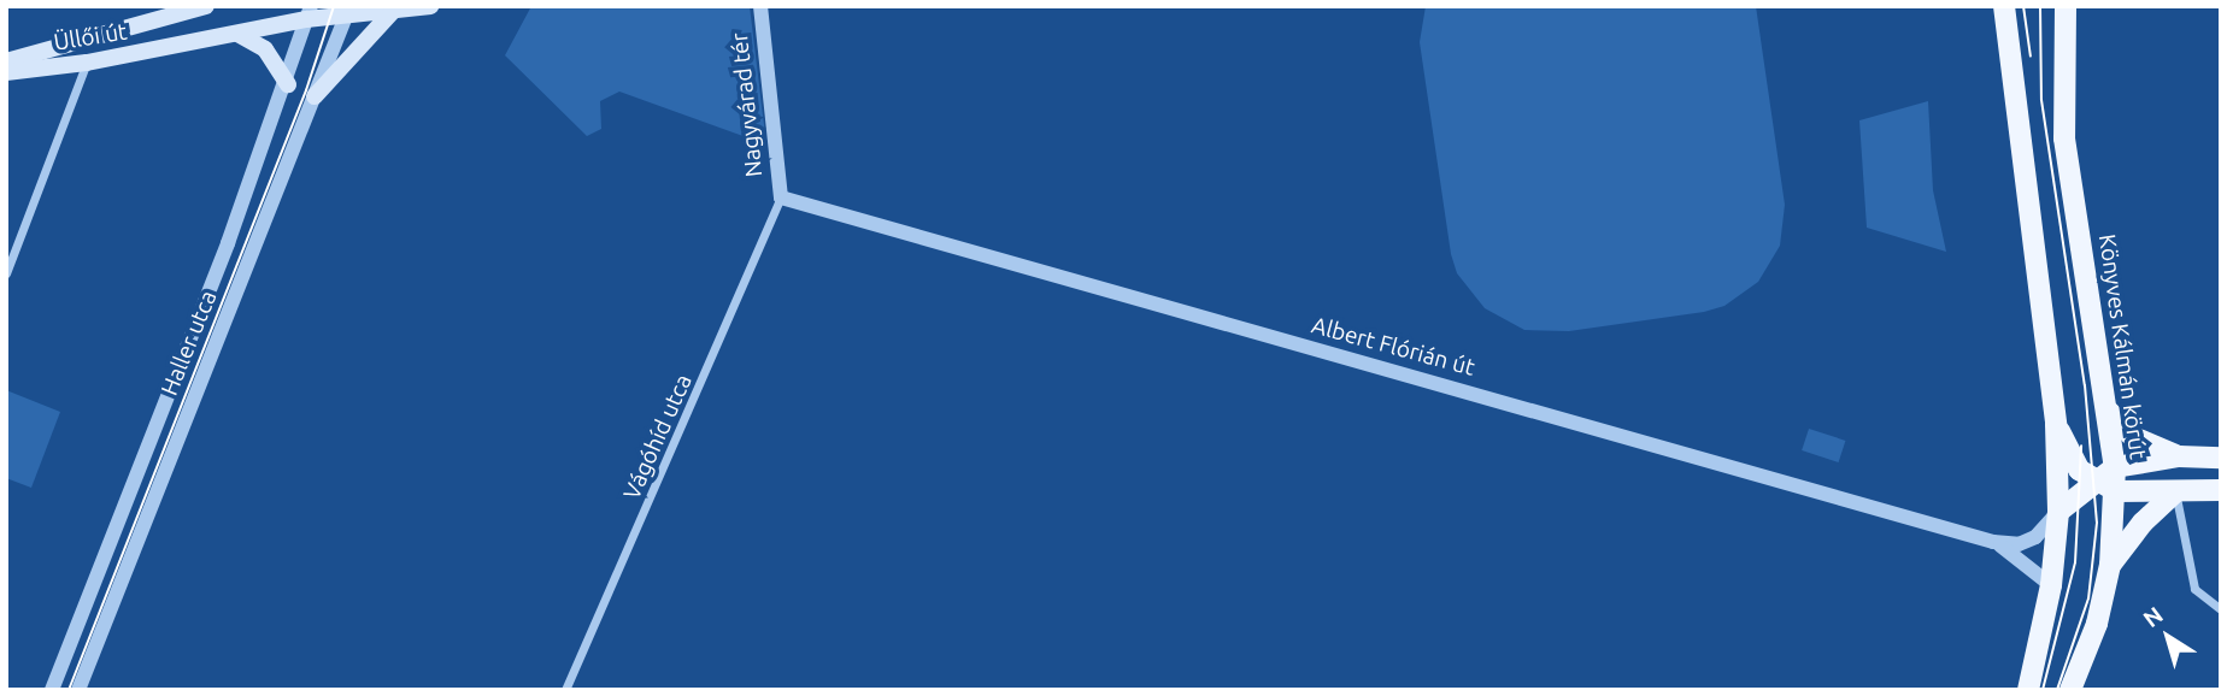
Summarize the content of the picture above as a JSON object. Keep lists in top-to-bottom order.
{
  "streets": {
    "main road": ["Üllői út", "Könyves Kálmán körút"],
    "street": [
      "Nagyvárad tér",
      "Haller utca",
      "Albert Flórián út",
      "Vágóhíd utca"
    ]
  },
  "crossings": [
    ["Üllői út", "Haller utca"],
    ["Nagyvárad tér", "Albert Flórián út"],
    ["Nagyvárad tér", "Vágóhíd utca"],
    ["Albert Flórián út", "Vágóhíd utca"]
  ],
  "north": "top left"
}
